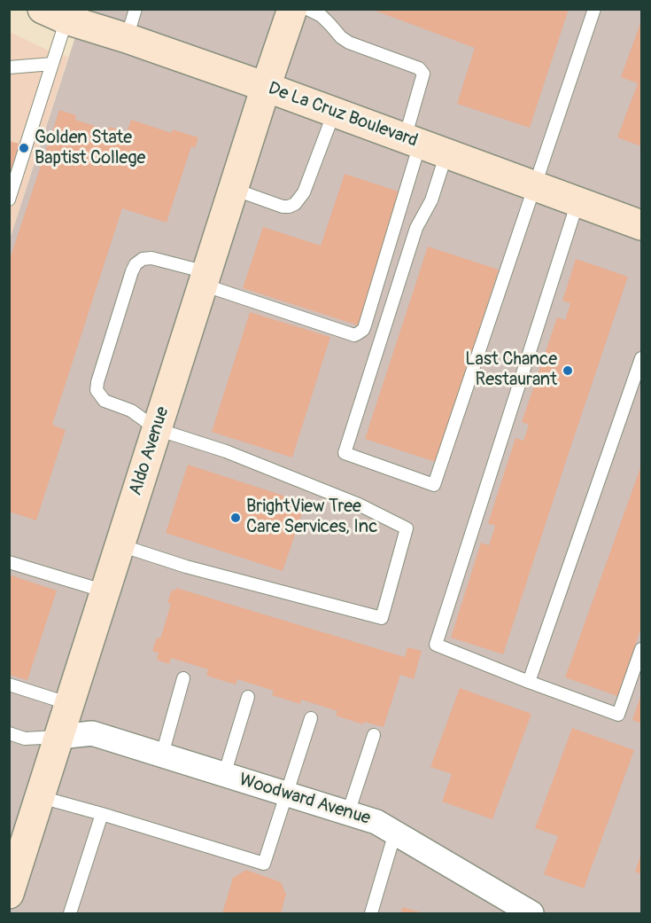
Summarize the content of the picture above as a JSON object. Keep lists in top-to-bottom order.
{
  "streets": {
    "street": ["De La Cruz Boulevard", "Aldo Avenue", "Woodward Avenue"]
  },
  "crossings": [
    ["De La Cruz Boulevard", "Aldo Avenue"],
    ["Aldo Avenue", "Woodward Avenue"]
  ],
  "places": ["Golden State Baptist College", "Last Chance Restaurant", "BrightView Tree Care Services, Inc"]
}
